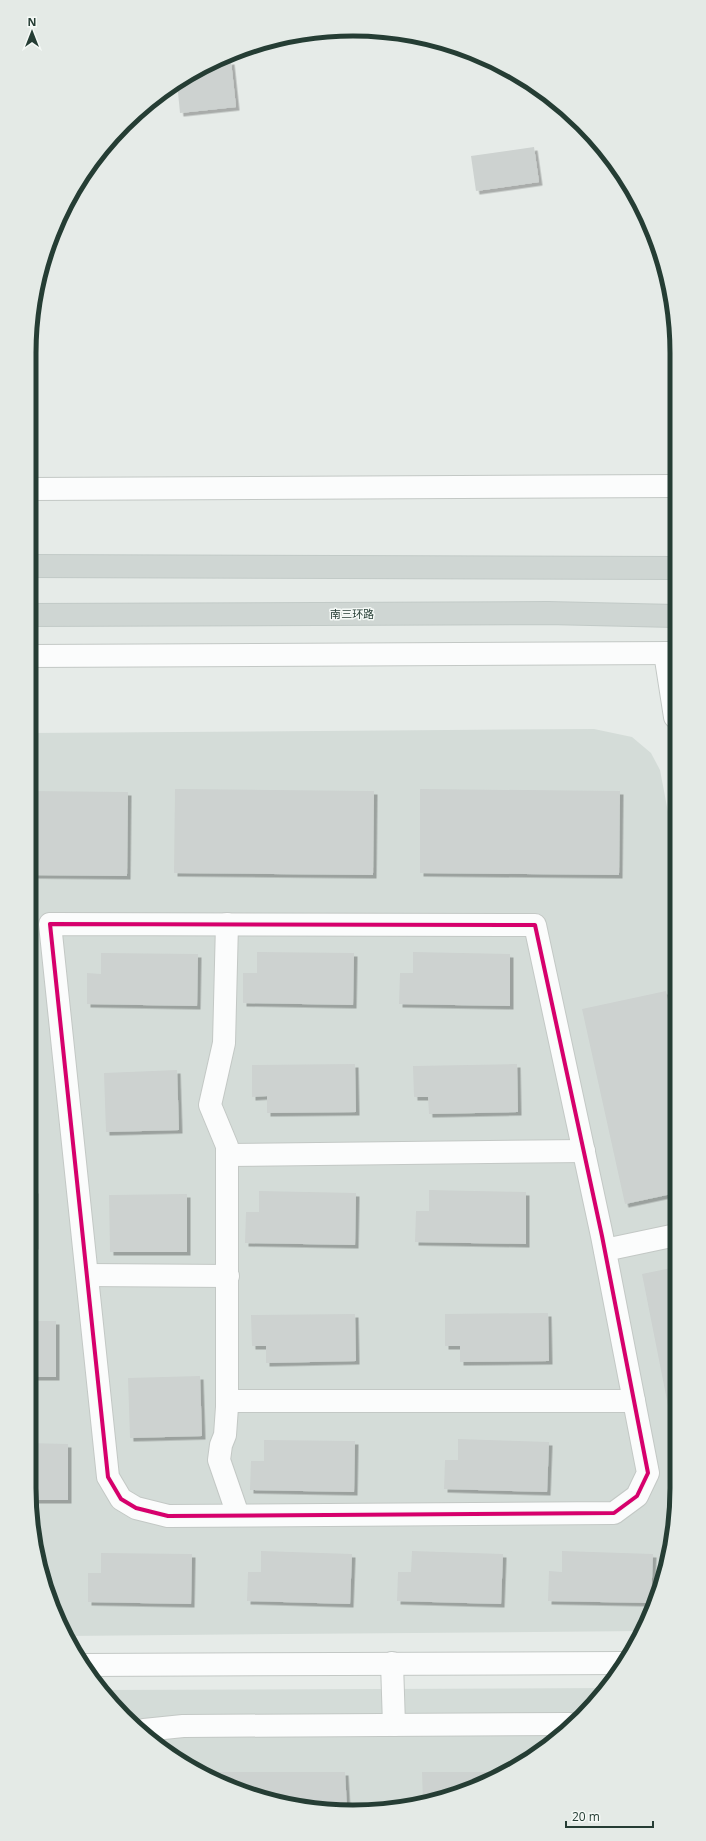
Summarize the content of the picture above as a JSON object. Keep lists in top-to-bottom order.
{
  "streets": {
    "main road": ["南三环路"]
  },
  "scale_bar": "20 m",
  "north": "top"
}
